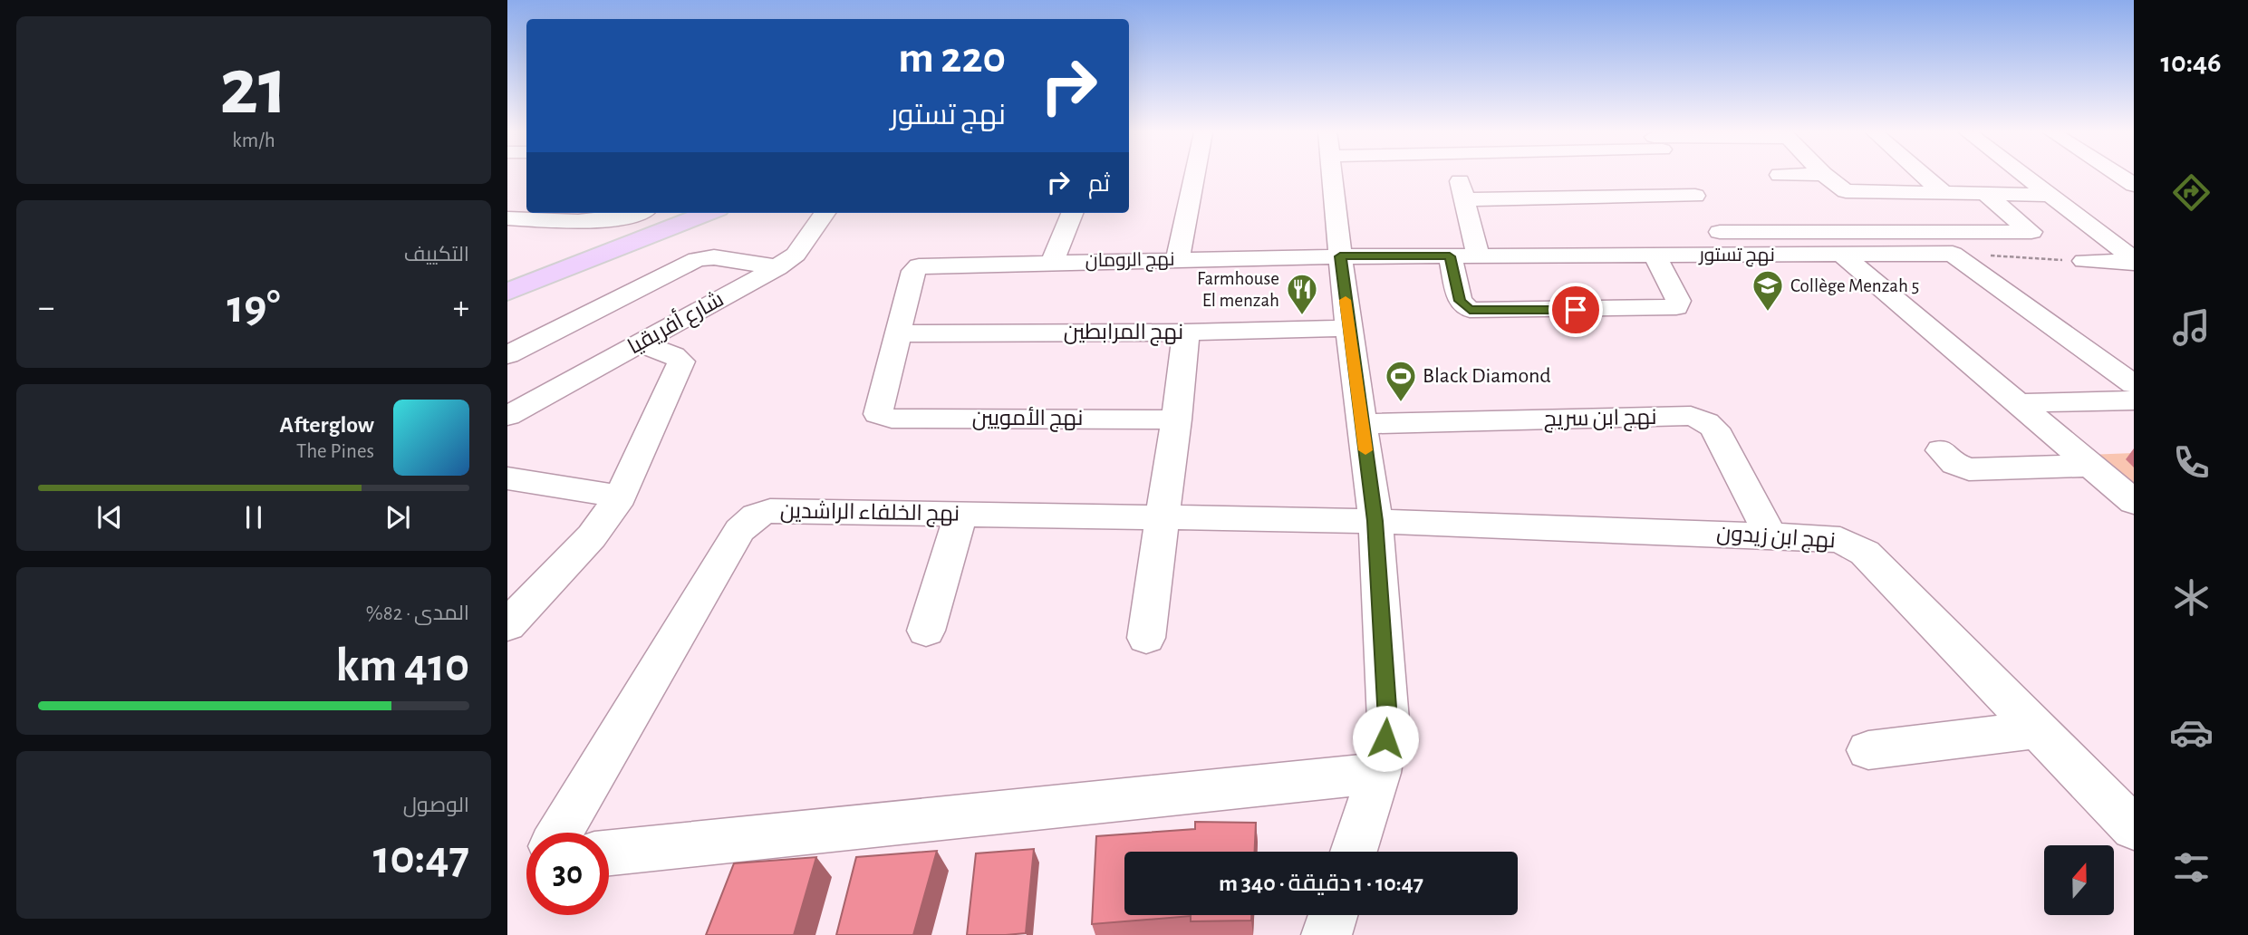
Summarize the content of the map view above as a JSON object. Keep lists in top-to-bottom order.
{
  "streets": {
    "street": [
      "نهج تستور",
      "نهج الرومان",
      "شارع أفريقيا",
      "نهج المرابطين",
      "نهج الأمويين",
      "نهج ابن سريج",
      "نهج الخلفاء الراشدين",
      "نهج ابن زيدون"
    ]
  },
  "crossings": [
    ["نهج تستور", "نهج الرومان"],
    ["نهج الرومان", "نهج المرابطين"],
    ["نهج الرومان", "نهج الأمويين"],
    ["نهج المرابطين", "نهج الأمويين"],
    ["نهج ابن سريج", "نهج ابن زيدون"],
    ["نهج الخلفاء الراشدين", "نهج ابن زيدون"]
  ],
  "places": {
    "school or university": ["Collège Menzah 5"],
    "restaurant": ["Farmhouse El menzah"],
    "sports": ["Black Diamond"]
  },
  "north": "top",
  "page": {
    "tabs": "10:46",
    "tile": [
      ["21", "km/h"],
      "التكييف",
      ["المدى · 82%", "410 km"],
      ["الوصول", "10:47"]
    ],
    "turn": ["220 m", "نهج تستور"],
    "then": "ثم",
    "heat": ["−", "19°", "+"],
    "song": ["Afterglow", "The Pines"],
    "limit": "30",
    "trip": "10:47 · 1 دقيقة · 340 m"
  }
}
